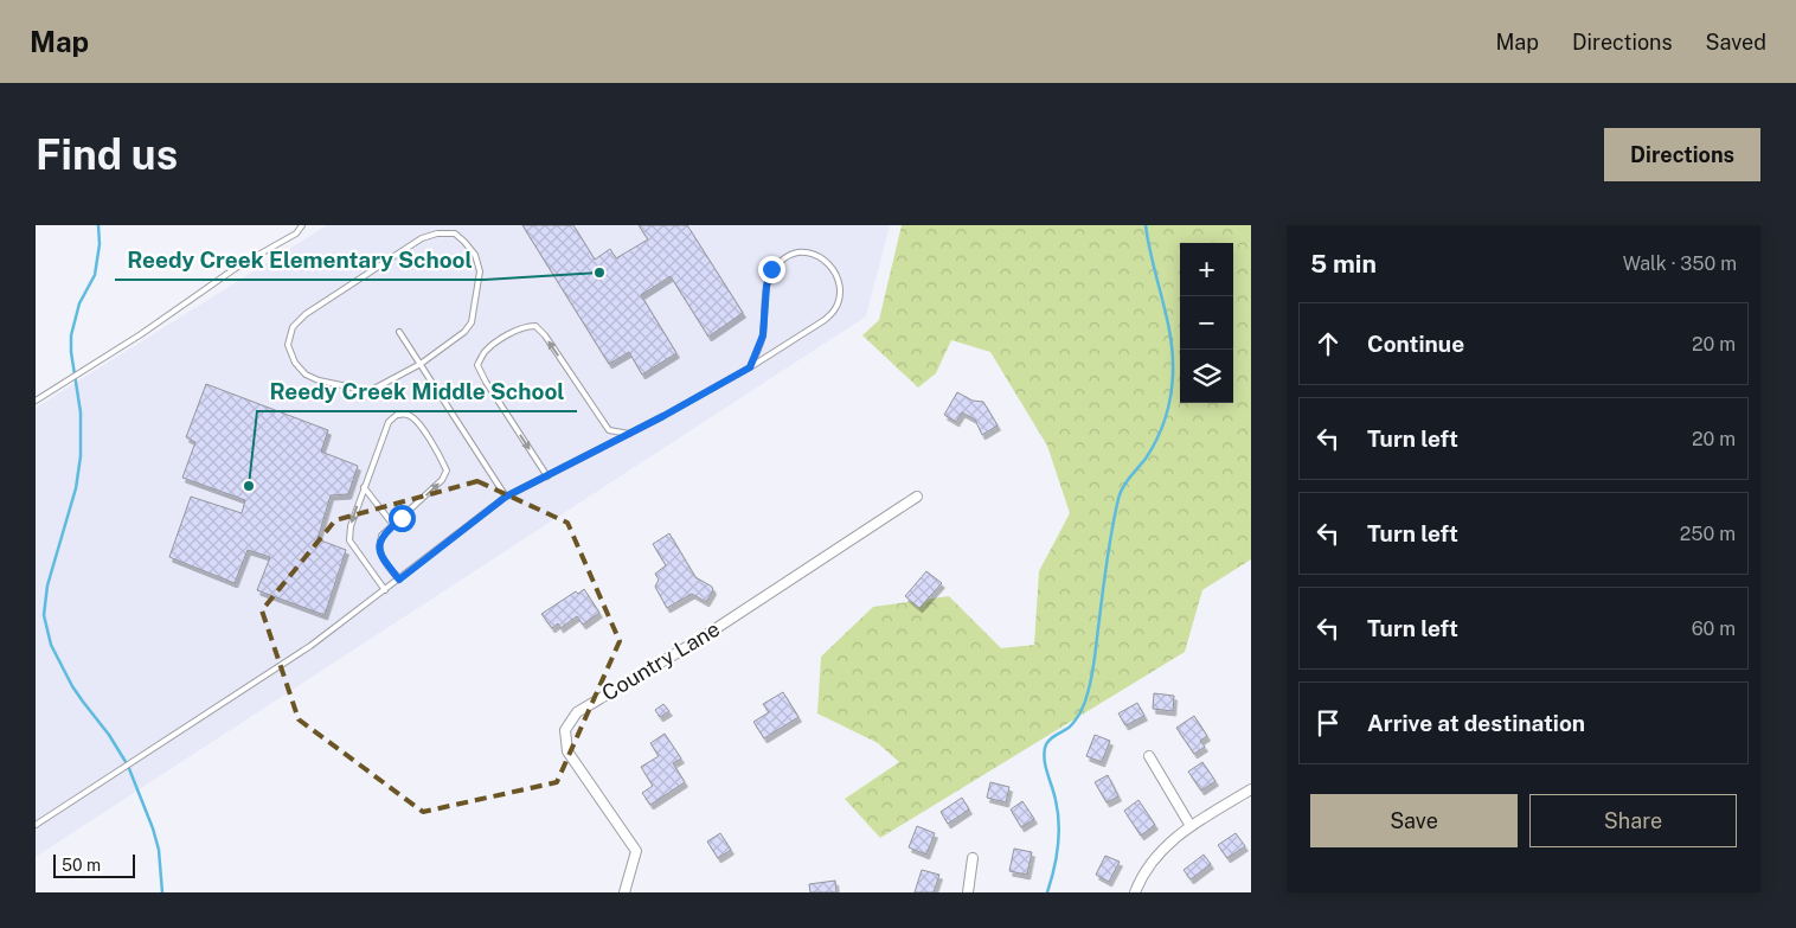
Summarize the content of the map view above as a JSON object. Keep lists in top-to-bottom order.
{
  "streets": {
    "street": ["Country Lane"]
  },
  "places": ["Reedy Creek Elementary School", "Reedy Creek Middle School"],
  "scale_bar": "50 m",
  "page": {
    "header": "Map",
    "nav": ["Map", "Directions", "Saved"],
    "buttons": [
      "Directions",
      ["Save", "Share"]
    ],
    "title": "Find us",
    "heading": ["5 min", "Walk · 350 m"],
    "map_buttons": ["+", "−"],
    "list": [
      ["Continue", "20 m"],
      ["Turn left", "20 m"],
      ["Turn left", "250 m"],
      ["Turn left", "60 m"],
      "Arrive at destination"
    ],
    "scale": "50 m"
  }
}
